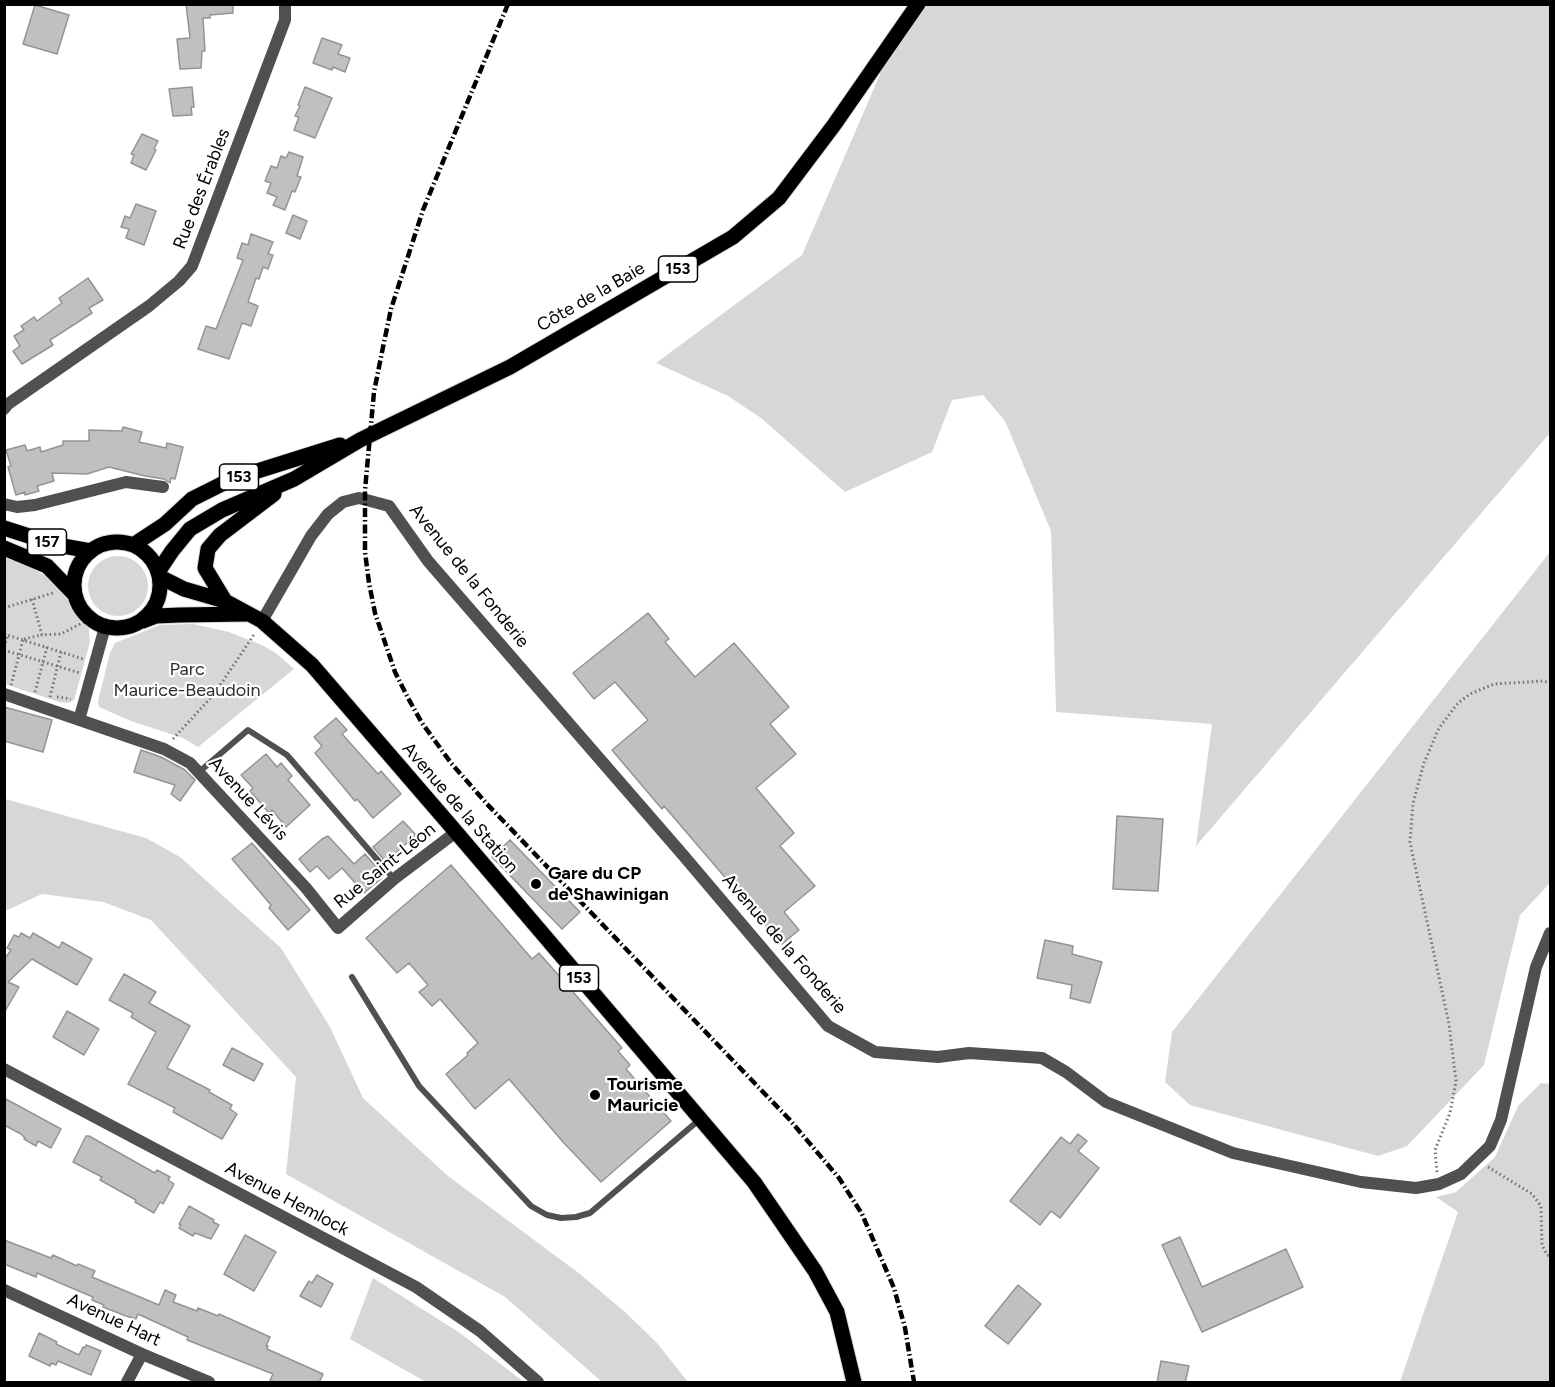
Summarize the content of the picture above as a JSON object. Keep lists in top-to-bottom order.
{
  "streets": {
    "main road": [
      "153",
      "Côte de la Baie",
      "157",
      "Avenue de la Station"
    ],
    "street": [
      "Rue des Érables",
      "Avenue de la Fonderie",
      "Avenue Lévis",
      "Rue Saint-Léon",
      "Avenue Hemlock",
      "Avenue Hart"
    ]
  },
  "crossings": [
    ["153", "Côte de la Baie"],
    ["153", "157"],
    ["153", "Avenue de la Station"],
    ["157", "Avenue de la Station"],
    ["Avenue de la Fonderie", "Avenue de la Station"],
    ["Avenue Lévis", "Rue Saint-Léon"],
    ["Avenue de la Station", "Rue Saint-Léon"]
  ],
  "parks": ["Parc Maurice-Beaudoin"],
  "places": ["Gare du CP de Shawinigan", "Tourisme Mauricie"]
}
